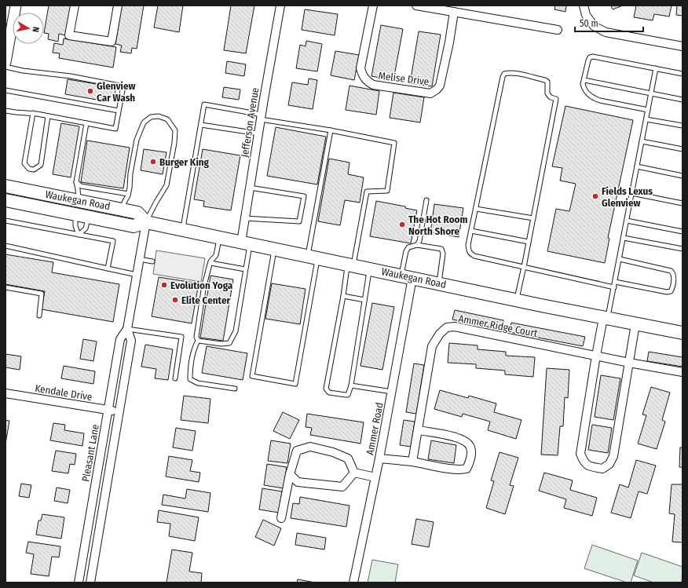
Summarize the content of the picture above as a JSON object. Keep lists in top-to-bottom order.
{
  "streets": {
    "main road": ["Waukegan Road"],
    "street": [
      "Melise Drive",
      "Jefferson Avenue",
      "Ammer Ridge Court",
      "Kendale Drive",
      "Ammer Road",
      "Pleasant Lane"
    ]
  },
  "crossings": [
    ["Jefferson Avenue", "Waukegan Road"],
    ["Waukegan Road", "Ammer Road"],
    ["Waukegan Road", "Pleasant Lane"],
    ["Kendale Drive", "Pleasant Lane"]
  ],
  "places": [
    "Glenview Car Wash",
    "Burger King",
    "Fields Lexus Glenview",
    "The Hot Room North Shore",
    "Evolution Yoga",
    "Elite Center"
  ],
  "scale_bar": "50 m",
  "north": "right"
}
